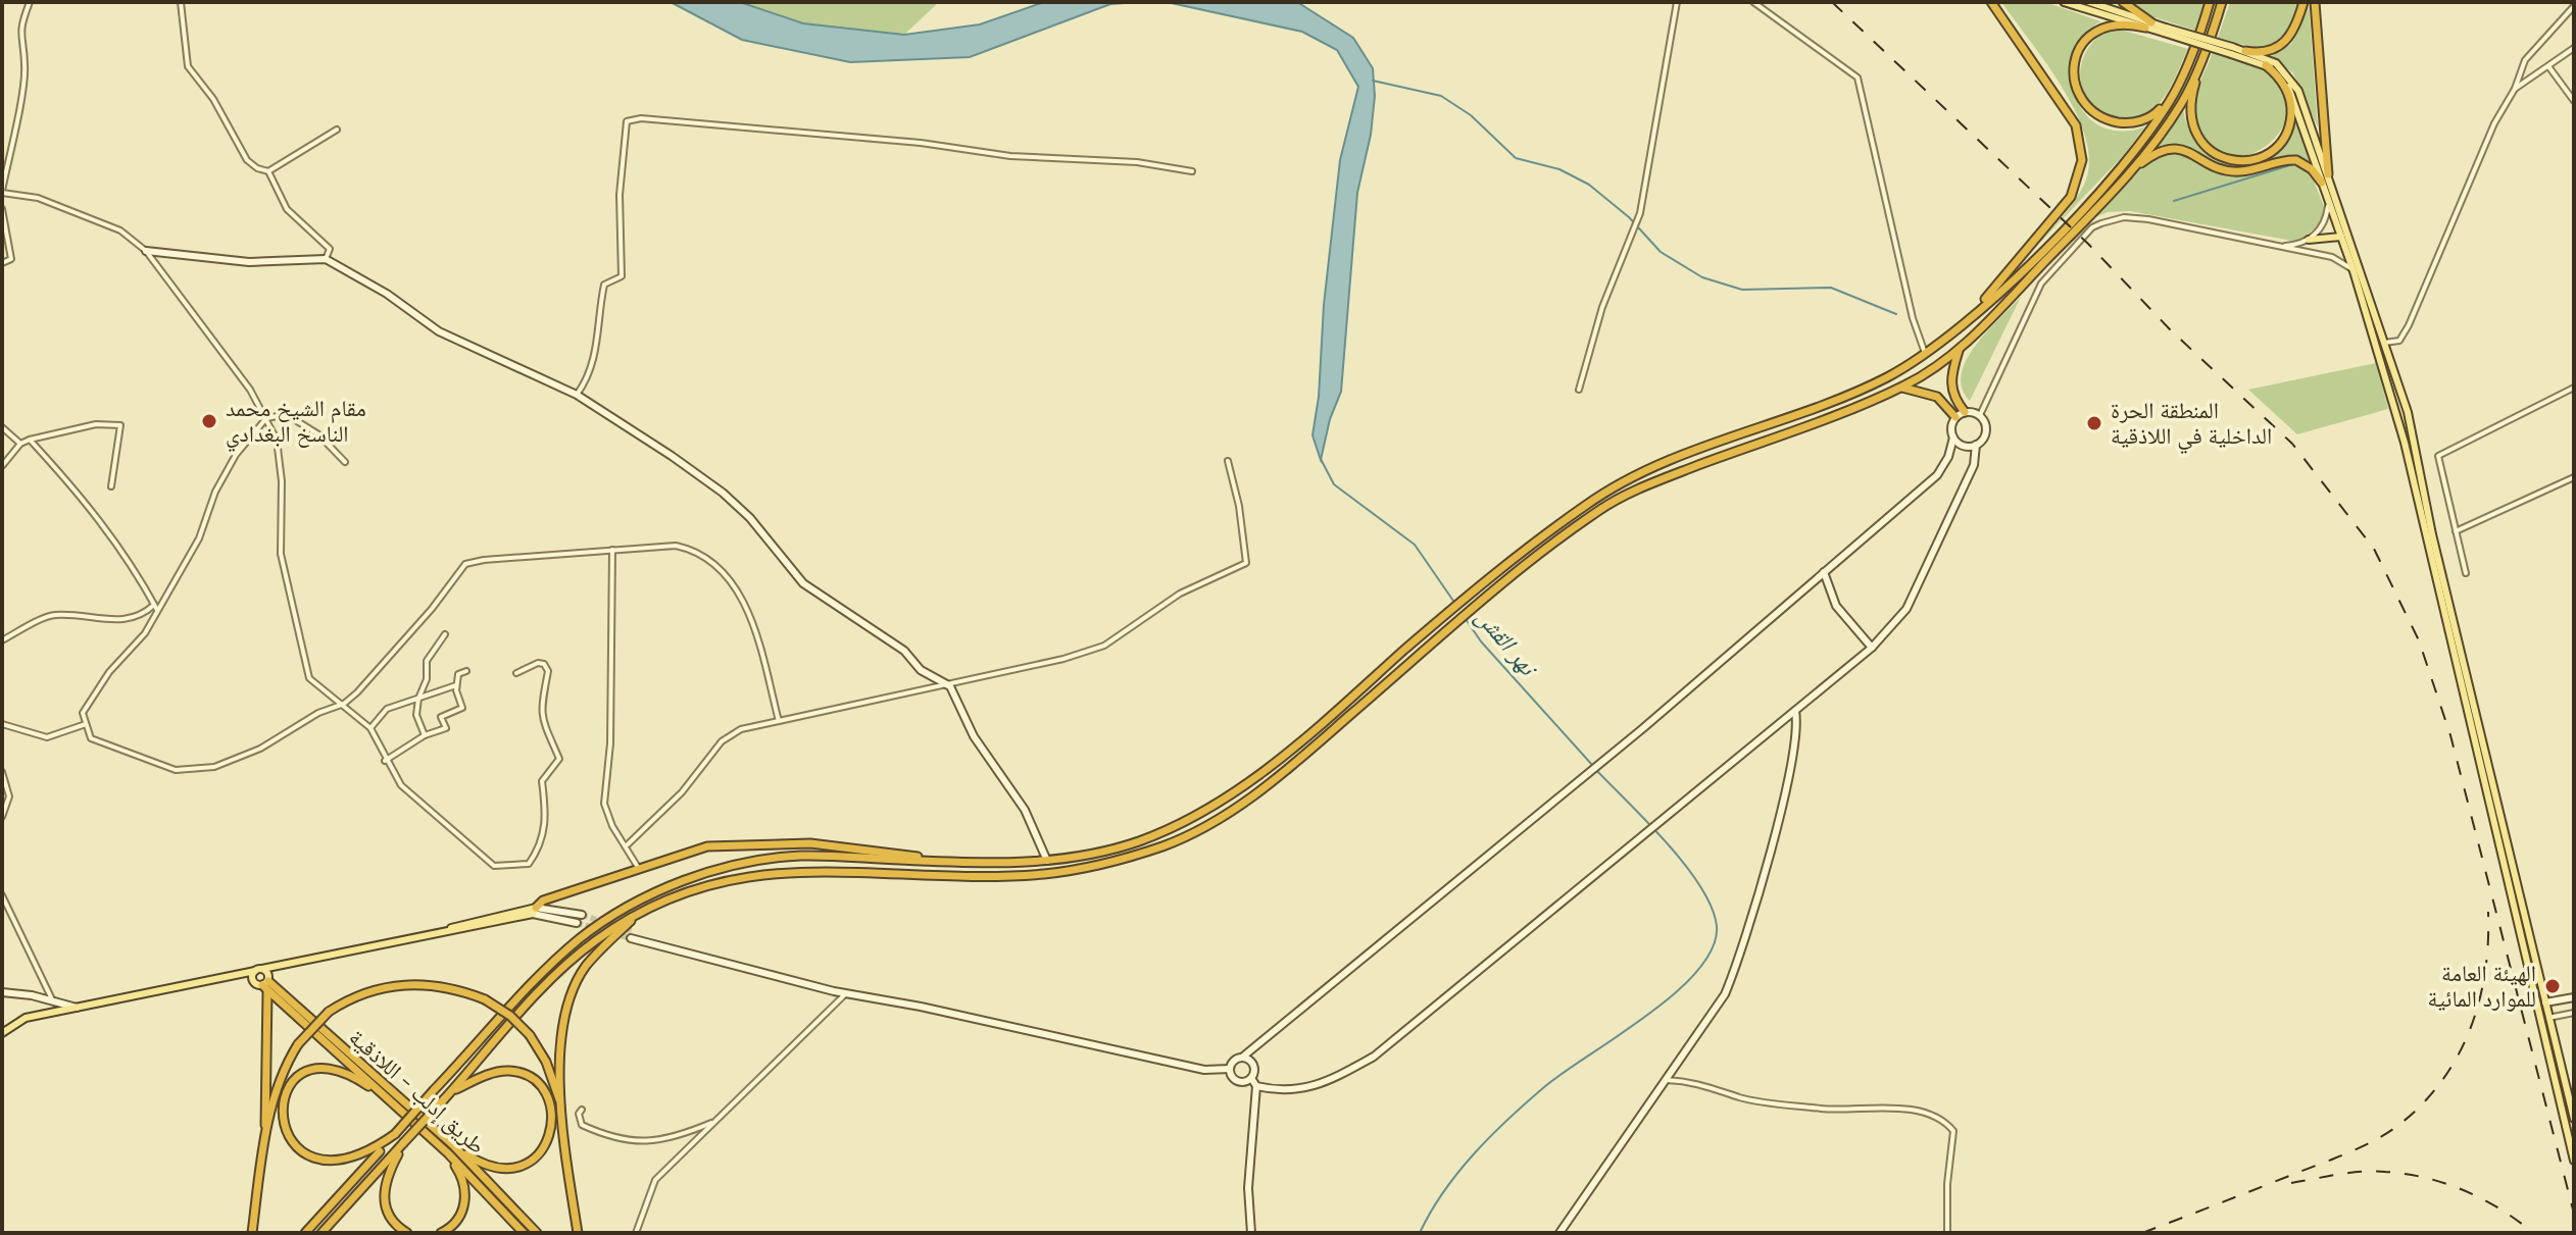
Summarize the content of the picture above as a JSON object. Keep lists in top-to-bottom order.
{
  "streets": {
    "highway": ["طريق إدلب - اللاذقية"]
  },
  "water": ["نهر القش"],
  "places": ["مقام الشيخ محمد الناسخ البغدادي", "المنطقة الحرة الداخلية في اللاذقية", "الهيئة العامة للموارد المائية"]
}
